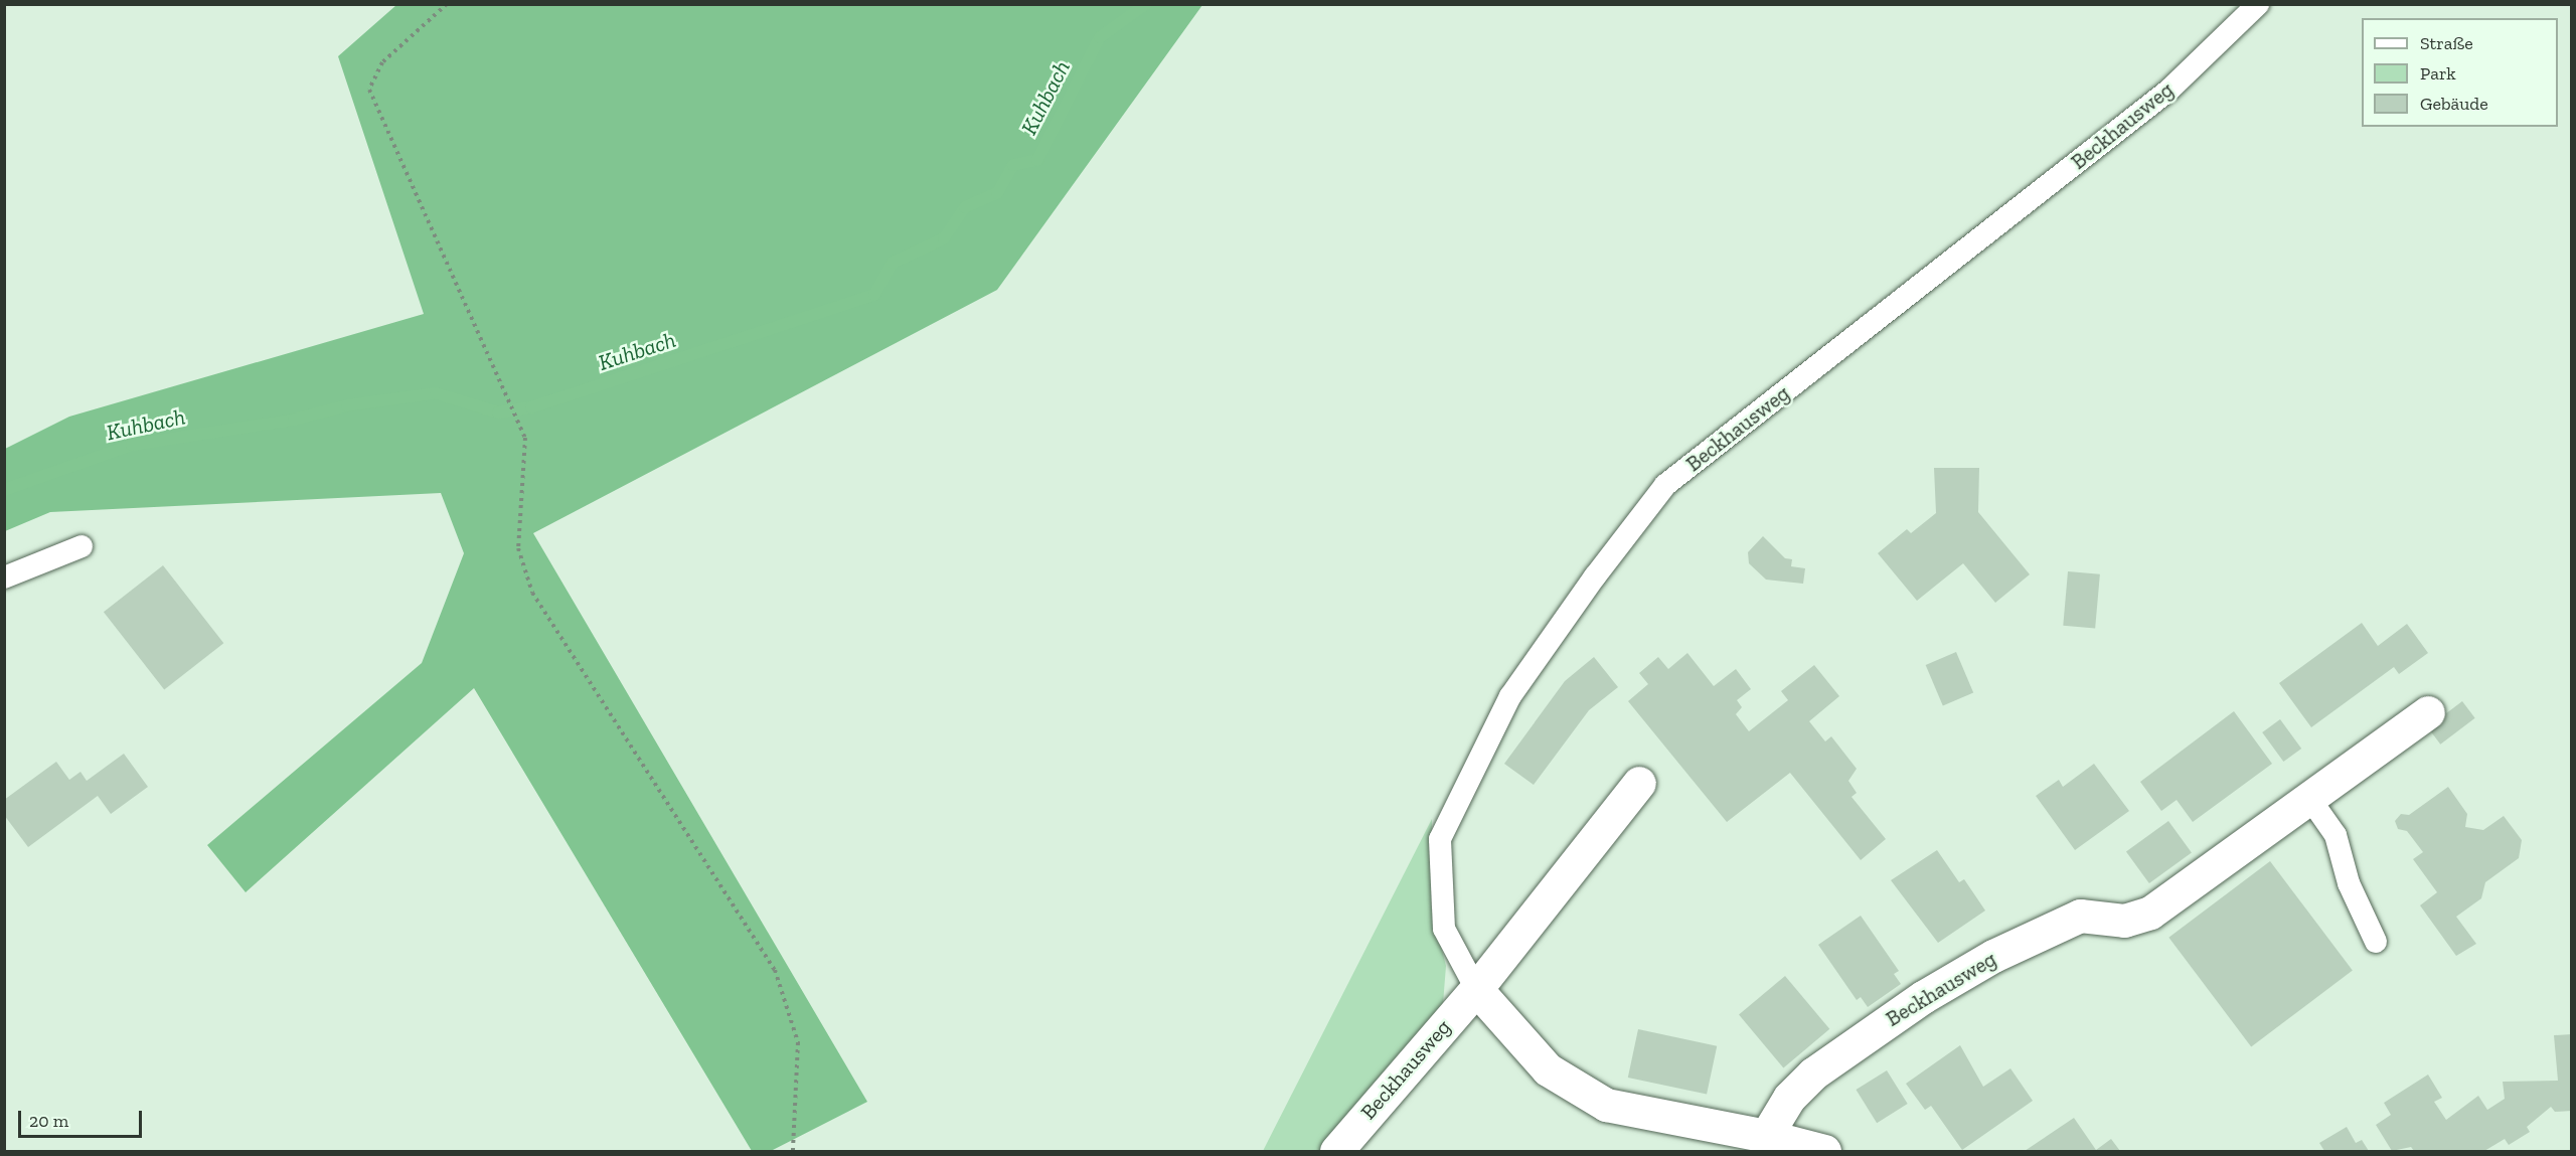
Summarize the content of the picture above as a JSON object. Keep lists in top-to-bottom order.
{
  "streets": {
    "street": ["Beckhausweg"]
  },
  "water": ["Kuhbach"],
  "legend": ["Straße", "Park", "Gebäude"],
  "scale_bar": "20 m"
}
